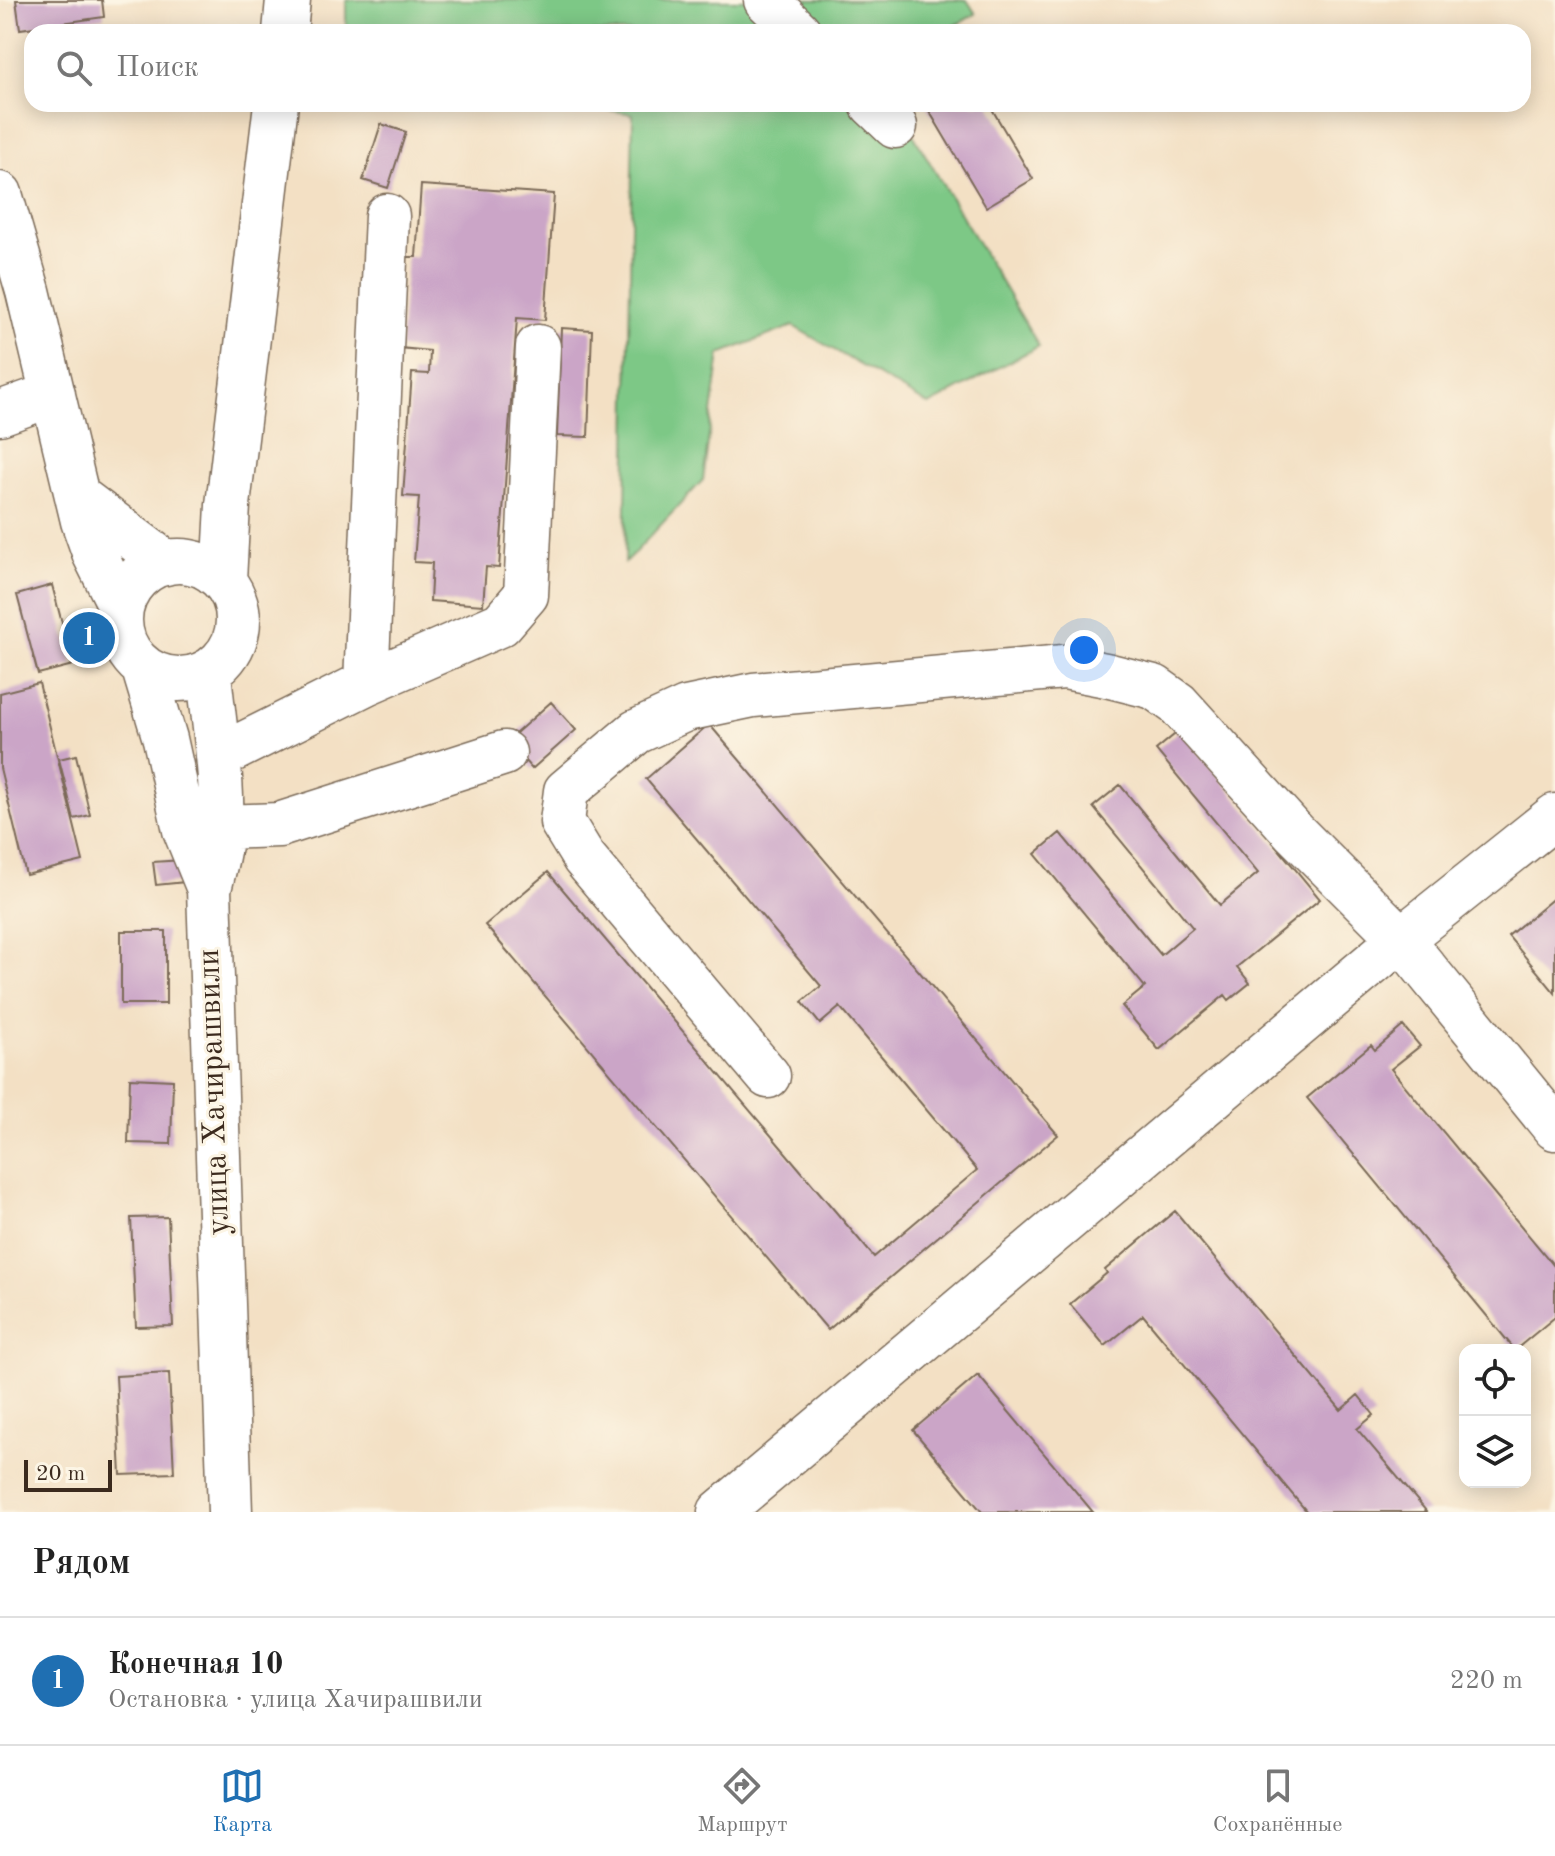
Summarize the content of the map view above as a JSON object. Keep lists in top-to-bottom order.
{
  "streets": {
    "street": ["улица Хачирашвили"]
  },
  "scale_bar": "20 m",
  "page": {
    "search": "Поиск",
    "pins": "1",
    "scale": "20 m",
    "heading": "Рядом",
    "list": [
      {
        "mark": "1",
        "name": "Конечная 10",
        "note": "Остановка · улица Хачирашвили",
        "value": "220 m"
      }
    ],
    "nav": ["Карта", "Маршрут", "Сохранённые"]
  }
}
